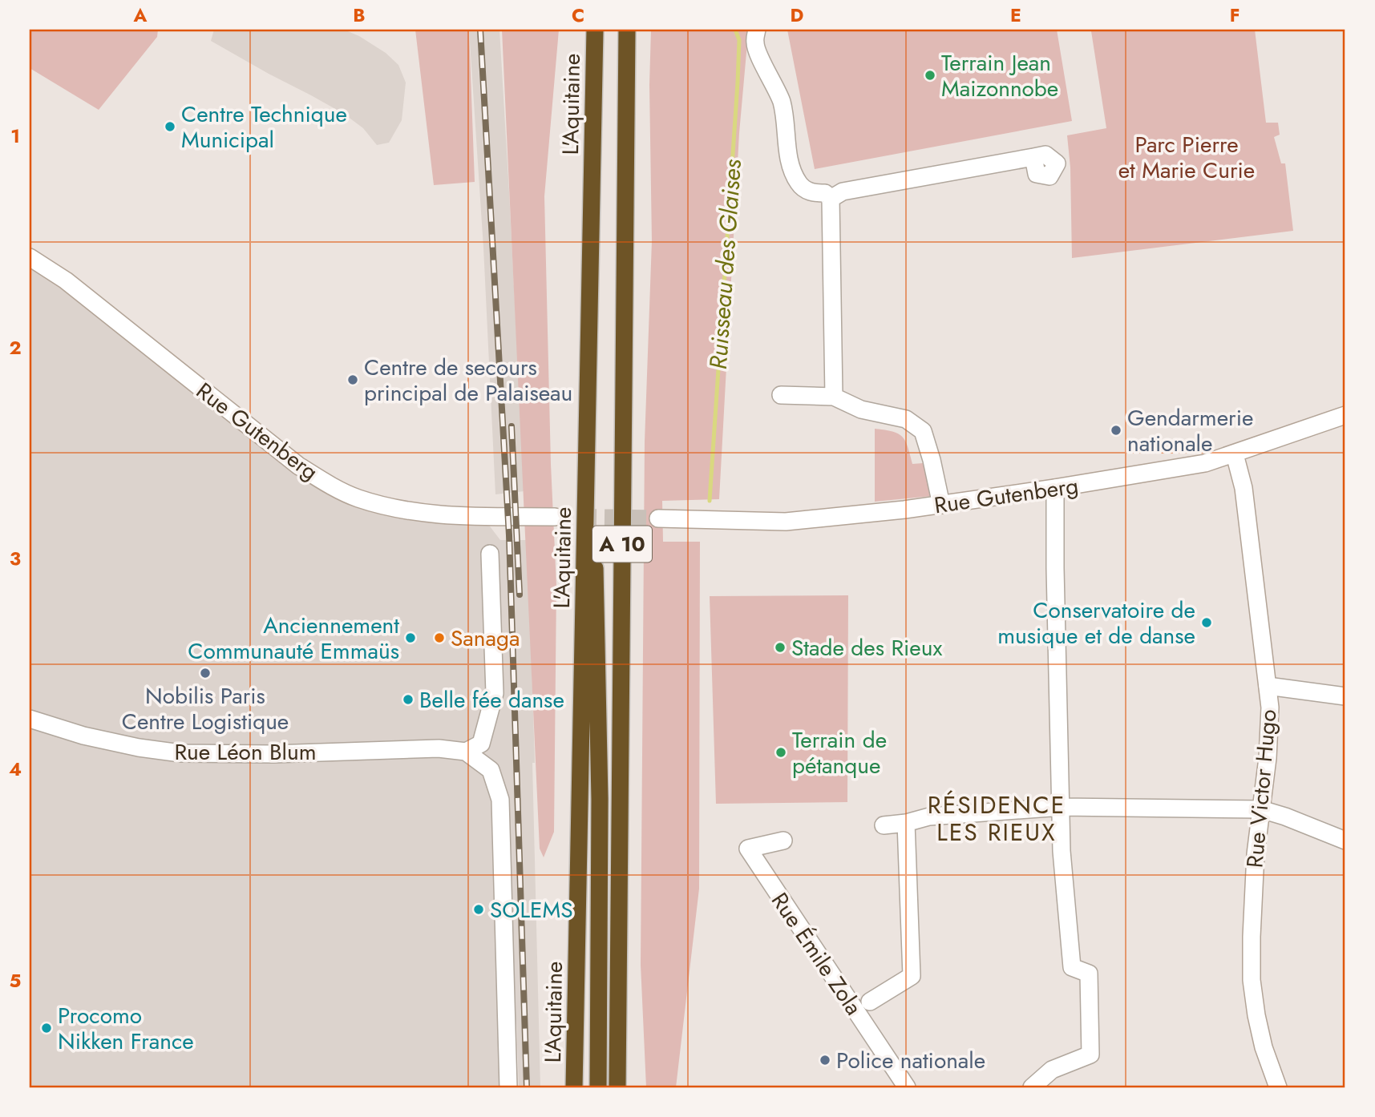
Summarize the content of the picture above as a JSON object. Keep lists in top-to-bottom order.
{
  "streets": {
    "highway": ["L'Aquitaine", "A 10"],
    "street": [
      "Rue Gutenberg",
      "Rue Léon Blum",
      "Rue Victor Hugo",
      "Rue Émile Zola"
    ]
  },
  "crossings": [
    ["Rue Gutenberg", "Rue Victor Hugo"]
  ],
  "districts": ["RÉSIDENCE LES RIEUX"],
  "water": ["Ruisseau des Glaises"],
  "parks": ["Parc Pierre et Marie Curie"],
  "places": [
    "Terrain Jean Maizonnobe",
    "Centre Technique Municipal",
    "Centre de secours principal de Palaiseau",
    "Gendarmerie nationale",
    "Conservatoire de musique et de danse",
    "Anciennement Communauté Emmaüs",
    "Sanaga",
    "Stade des Rieux",
    "Nobilis Paris Centre Logistique",
    "Belle fée danse",
    "Terrain de pétanque",
    "SOLEMS",
    "Procomo Nikken France",
    "Police nationale"
  ],
  "grid": {
    "columns": [
      "A",
      "B",
      "C",
      "D",
      "E",
      "F"
    ],
    "rows": [
      "1",
      "2",
      "3",
      "4",
      "5"
    ]
  }
}
